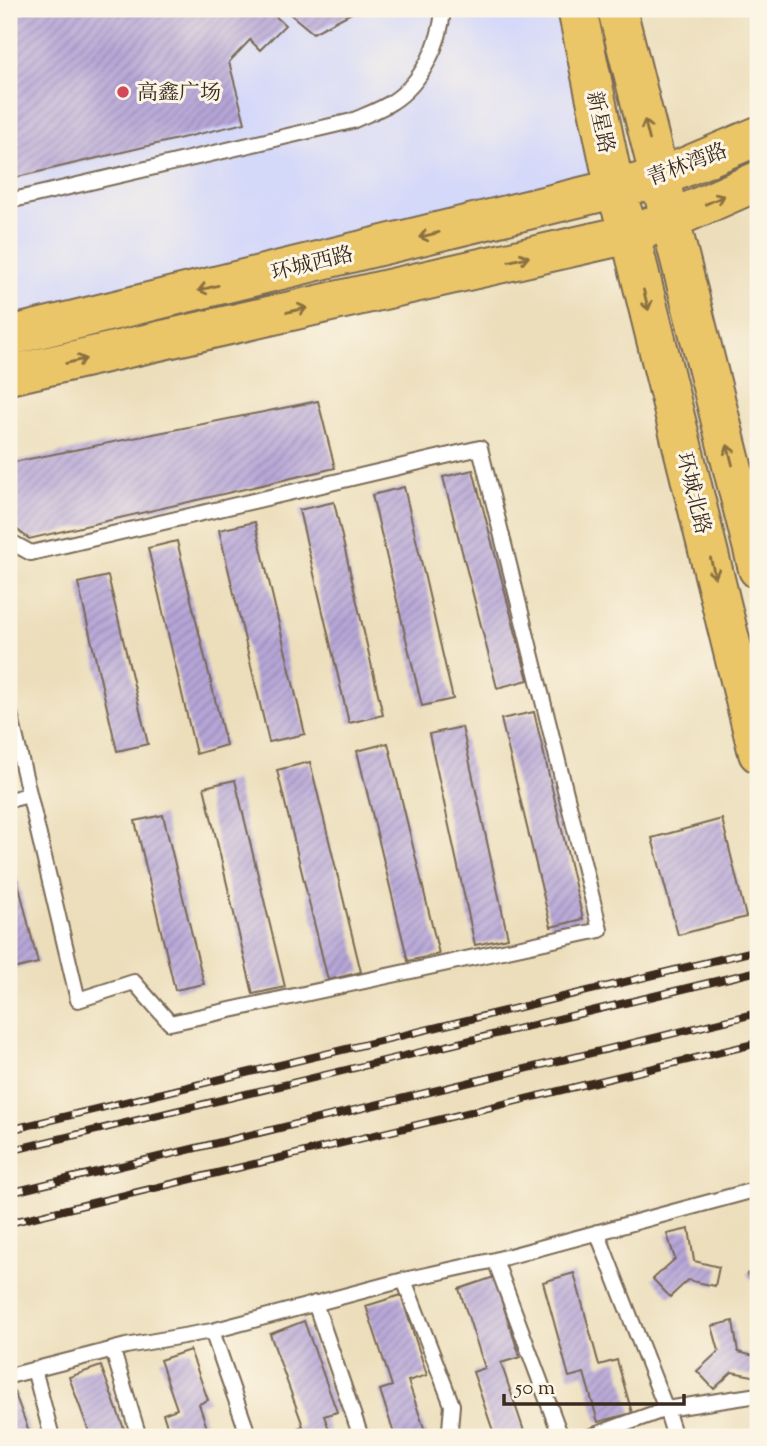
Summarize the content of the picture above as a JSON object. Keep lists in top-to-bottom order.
{
  "streets": {
    "main road": [
      "新星路",
      "青林湾路",
      "环城西路",
      "环城北路"
    ]
  },
  "crossings": [
    ["新星路", "青林湾路"],
    ["新星路", "环城西路"],
    ["新星路", "环城北路"],
    ["青林湾路", "环城西路"],
    ["青林湾路", "环城北路"]
  ],
  "one_way": ["青林湾路", "环城西路"],
  "places": ["高鑫广场"],
  "scale_bar": "50 m"
}
